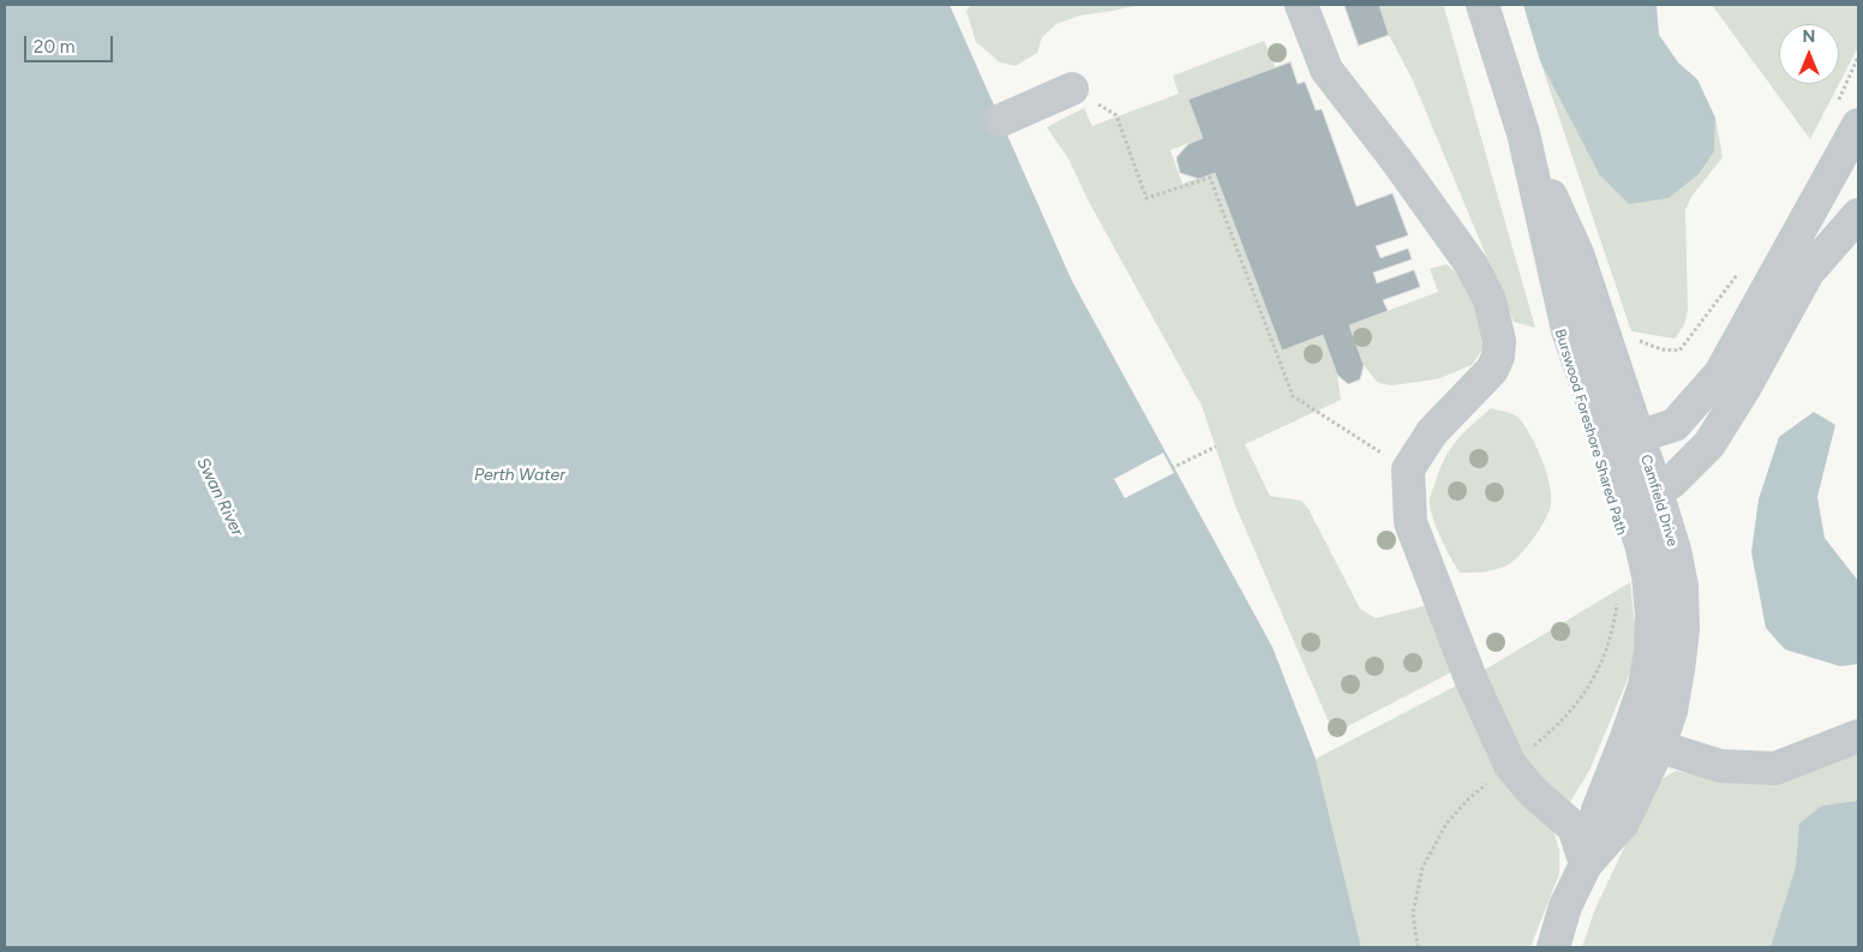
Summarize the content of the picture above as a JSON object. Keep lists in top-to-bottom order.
{
  "streets": {
    "street": ["Camfield Drive"]
  },
  "water": ["Perth Water", "Swan River"],
  "scale_bar": "20 m",
  "north": "top"
}
